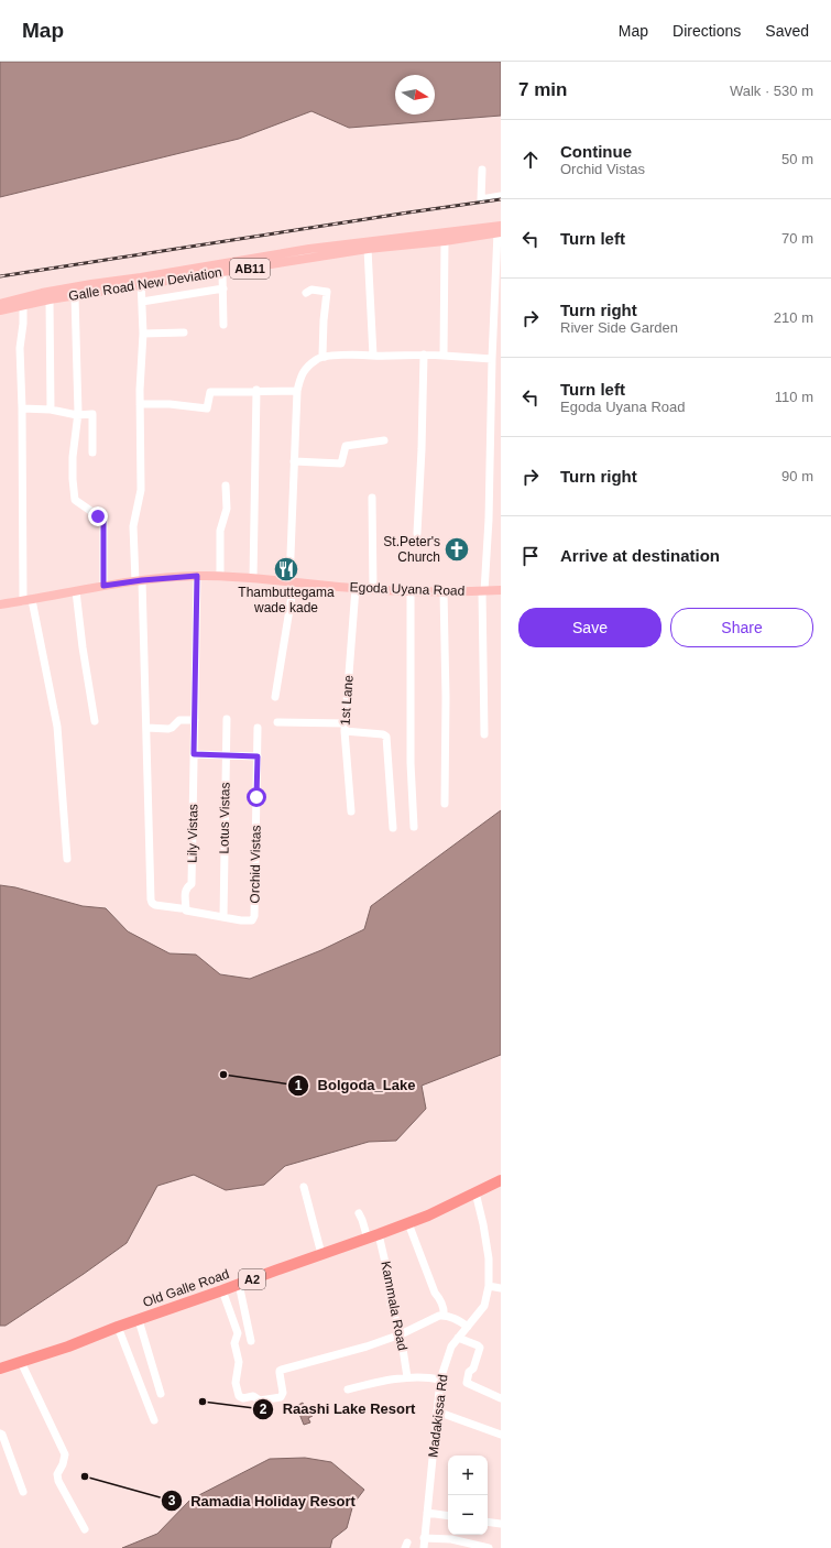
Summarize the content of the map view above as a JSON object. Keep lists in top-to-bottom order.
{
  "streets": {
    "highway": ["A2", "Old Galle Road"],
    "main road": ["AB11", "Galle Road New Deviation", "Egoda Uyana Road"],
    "street": [
      "1st Lane",
      "Lotus Vistas",
      "Lily Vistas",
      "Orchid Vistas",
      "Kammala Road",
      "Madakissa Rd"
    ]
  },
  "crossings": [
    ["Egoda Uyana Road", "1st Lane"],
    ["Egoda Uyana Road", "Lily Vistas"],
    ["Lotus Vistas", "Orchid Vistas"],
    ["Old Galle Road", "Kammala Road"],
    ["Old Galle Road", "Madakissa Rd"]
  ],
  "places": {
    "church": ["St.Peter's Church"],
    "restaurant": ["Thambuttegama wade kade"],
    "other": ["Bolgoda_Lake", "Raashi Lake Resort", "Ramadia Holiday Resort"]
  },
  "north": "right",
  "page": {
    "header": "Map",
    "nav": ["Map", "Directions", "Saved"],
    "heading": ["7 min", "Walk · 530 m"],
    "list": [
      ["Continue", "Orchid Vistas", "50 m"],
      ["Turn left", "70 m"],
      ["Turn right", "River Side Garden", "210 m"],
      ["Turn left", "Egoda Uyana Road", "110 m"],
      ["Turn right", "90 m"],
      "Arrive at destination"
    ],
    "buttons": ["Save", "Share"],
    "map_buttons": ["+", "−"]
  }
}
